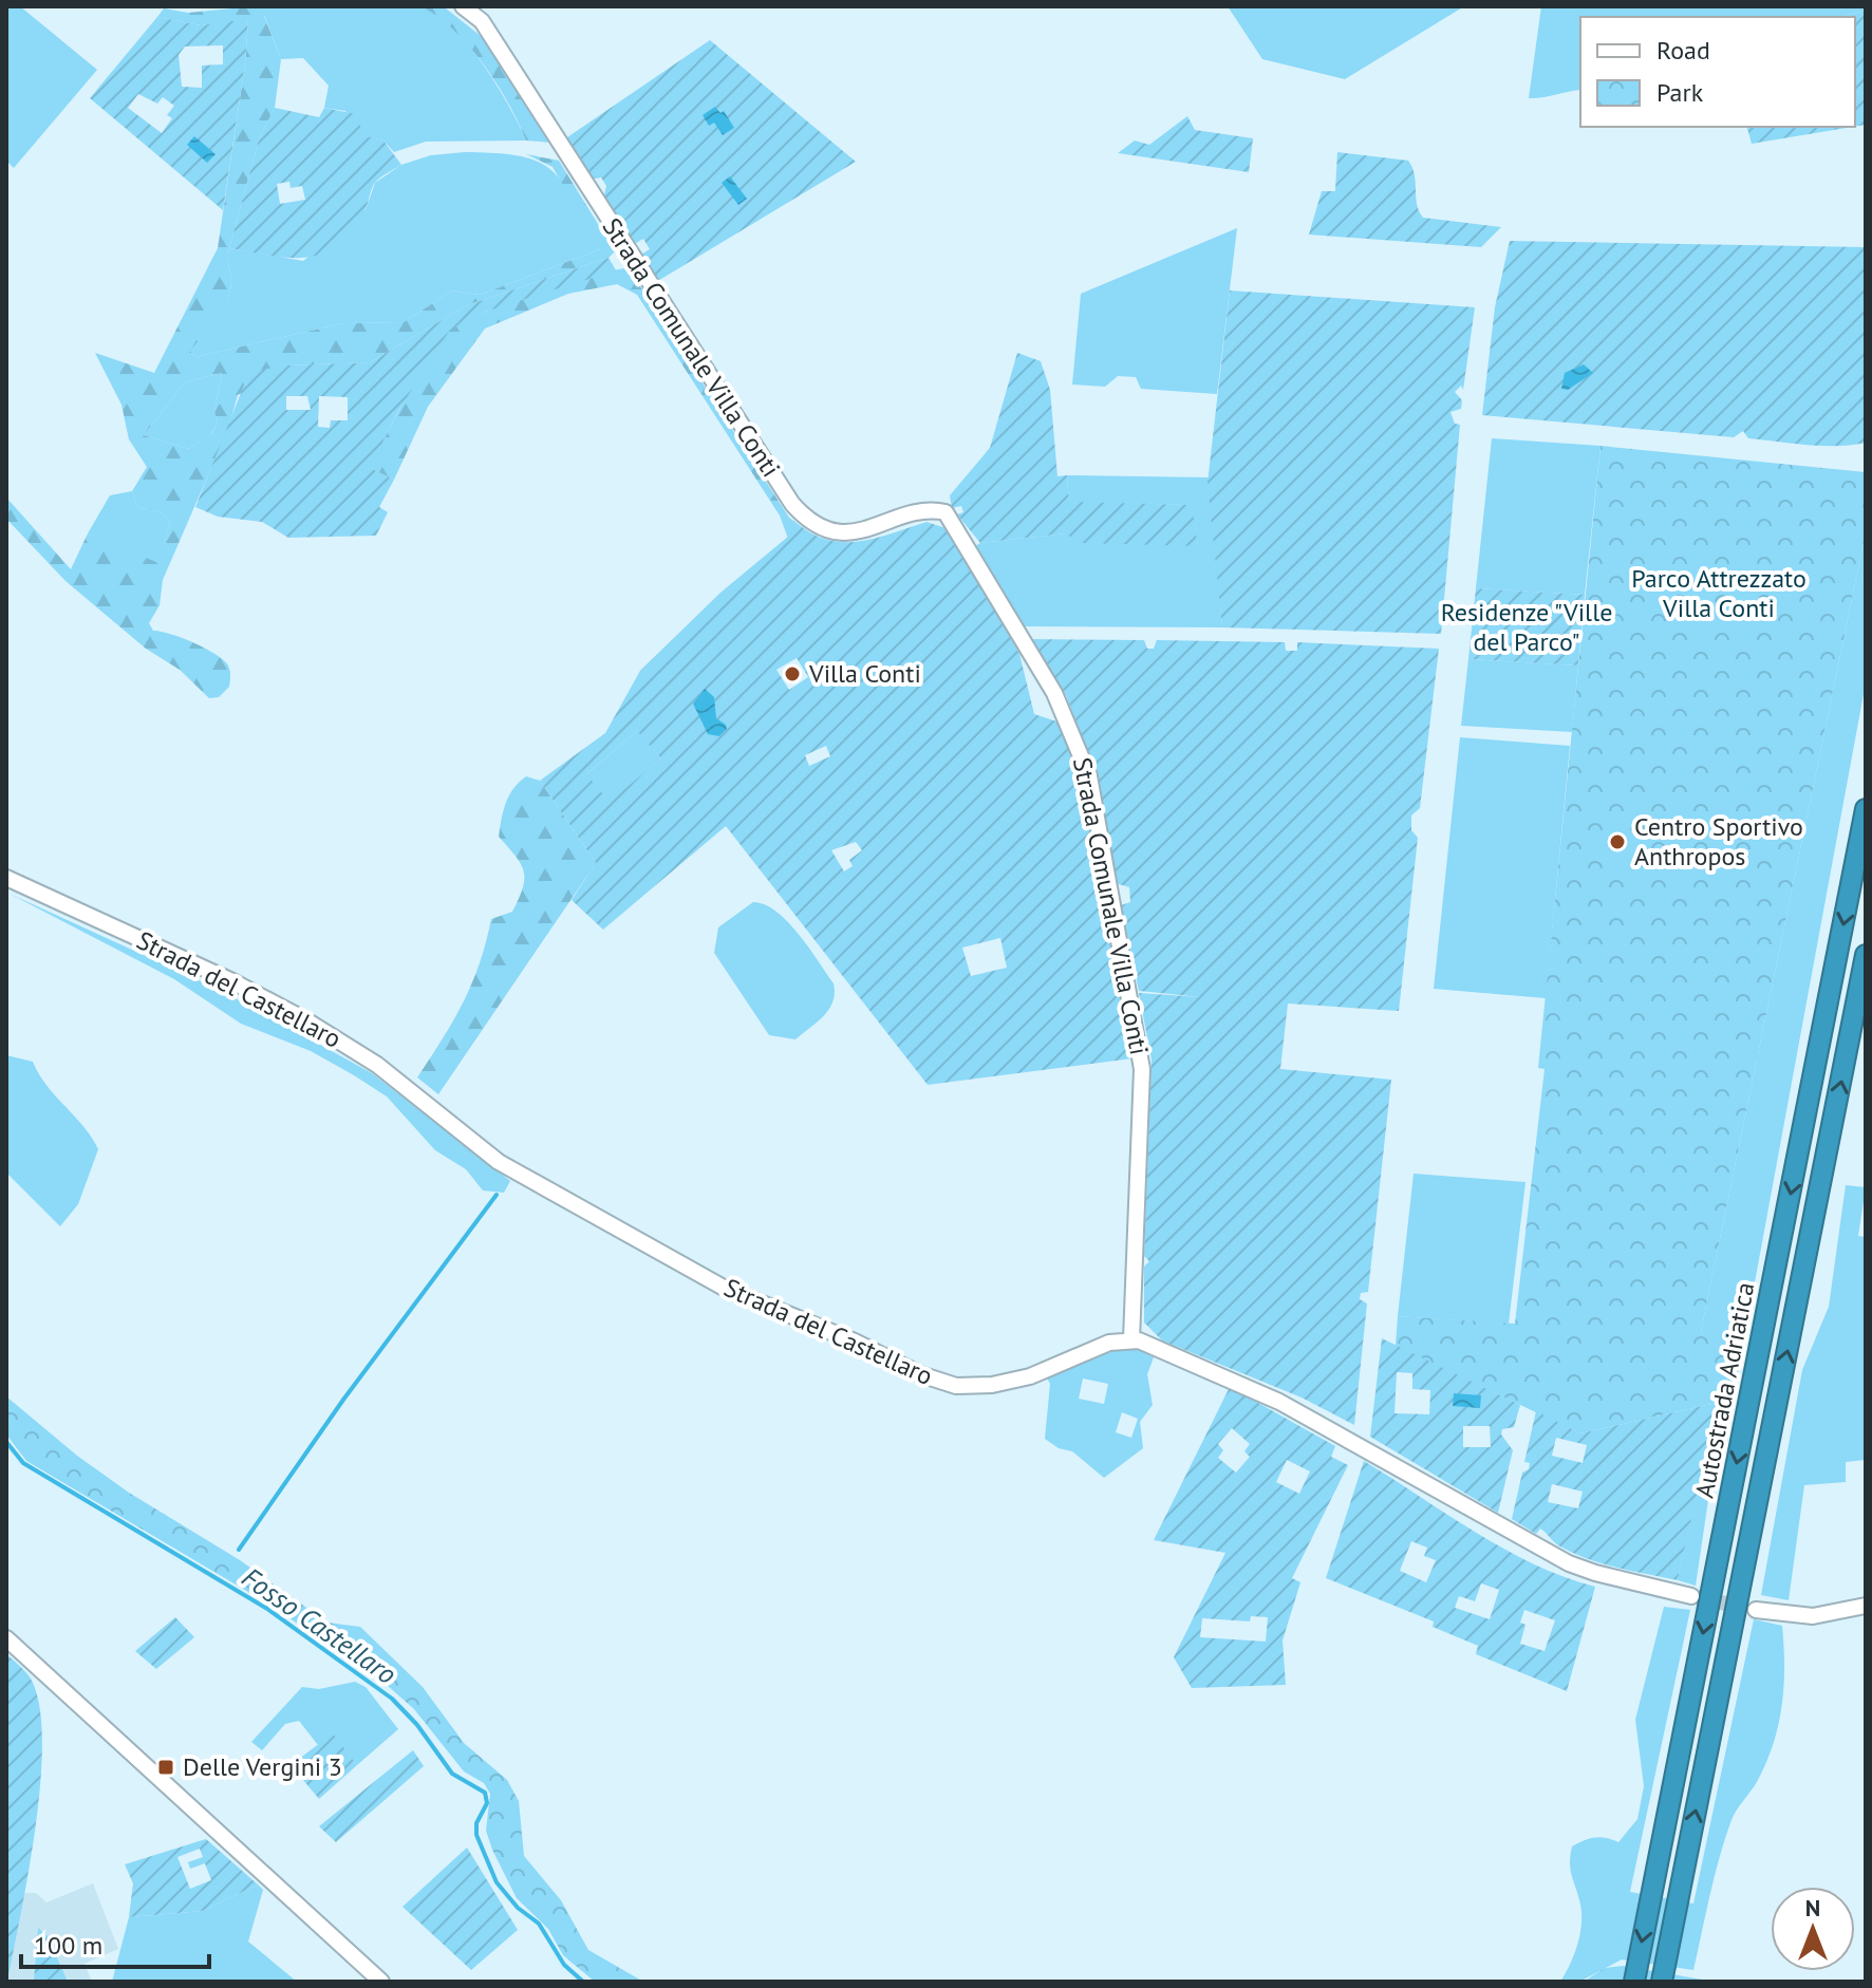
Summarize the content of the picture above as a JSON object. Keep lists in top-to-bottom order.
{
  "streets": {
    "highway": ["Autostrada Adriatica"],
    "street": ["Strada Comunale Villa Conti", "Strada del Castellaro"]
  },
  "crossings": [
    ["Strada Comunale Villa Conti", "Strada del Castellaro"]
  ],
  "water": ["Fosso Castellaro"],
  "parks": ["Parco Attrezzato Villa Conti", "Residenze \"Ville del Parco\""],
  "places": {
    "other": ["Villa Conti", "Centro Sportivo Anthropos"],
    "transit": ["Delle Vergini 3"]
  },
  "legend": ["Road", "Park"],
  "scale_bar": "100 m",
  "north": "top"
}
